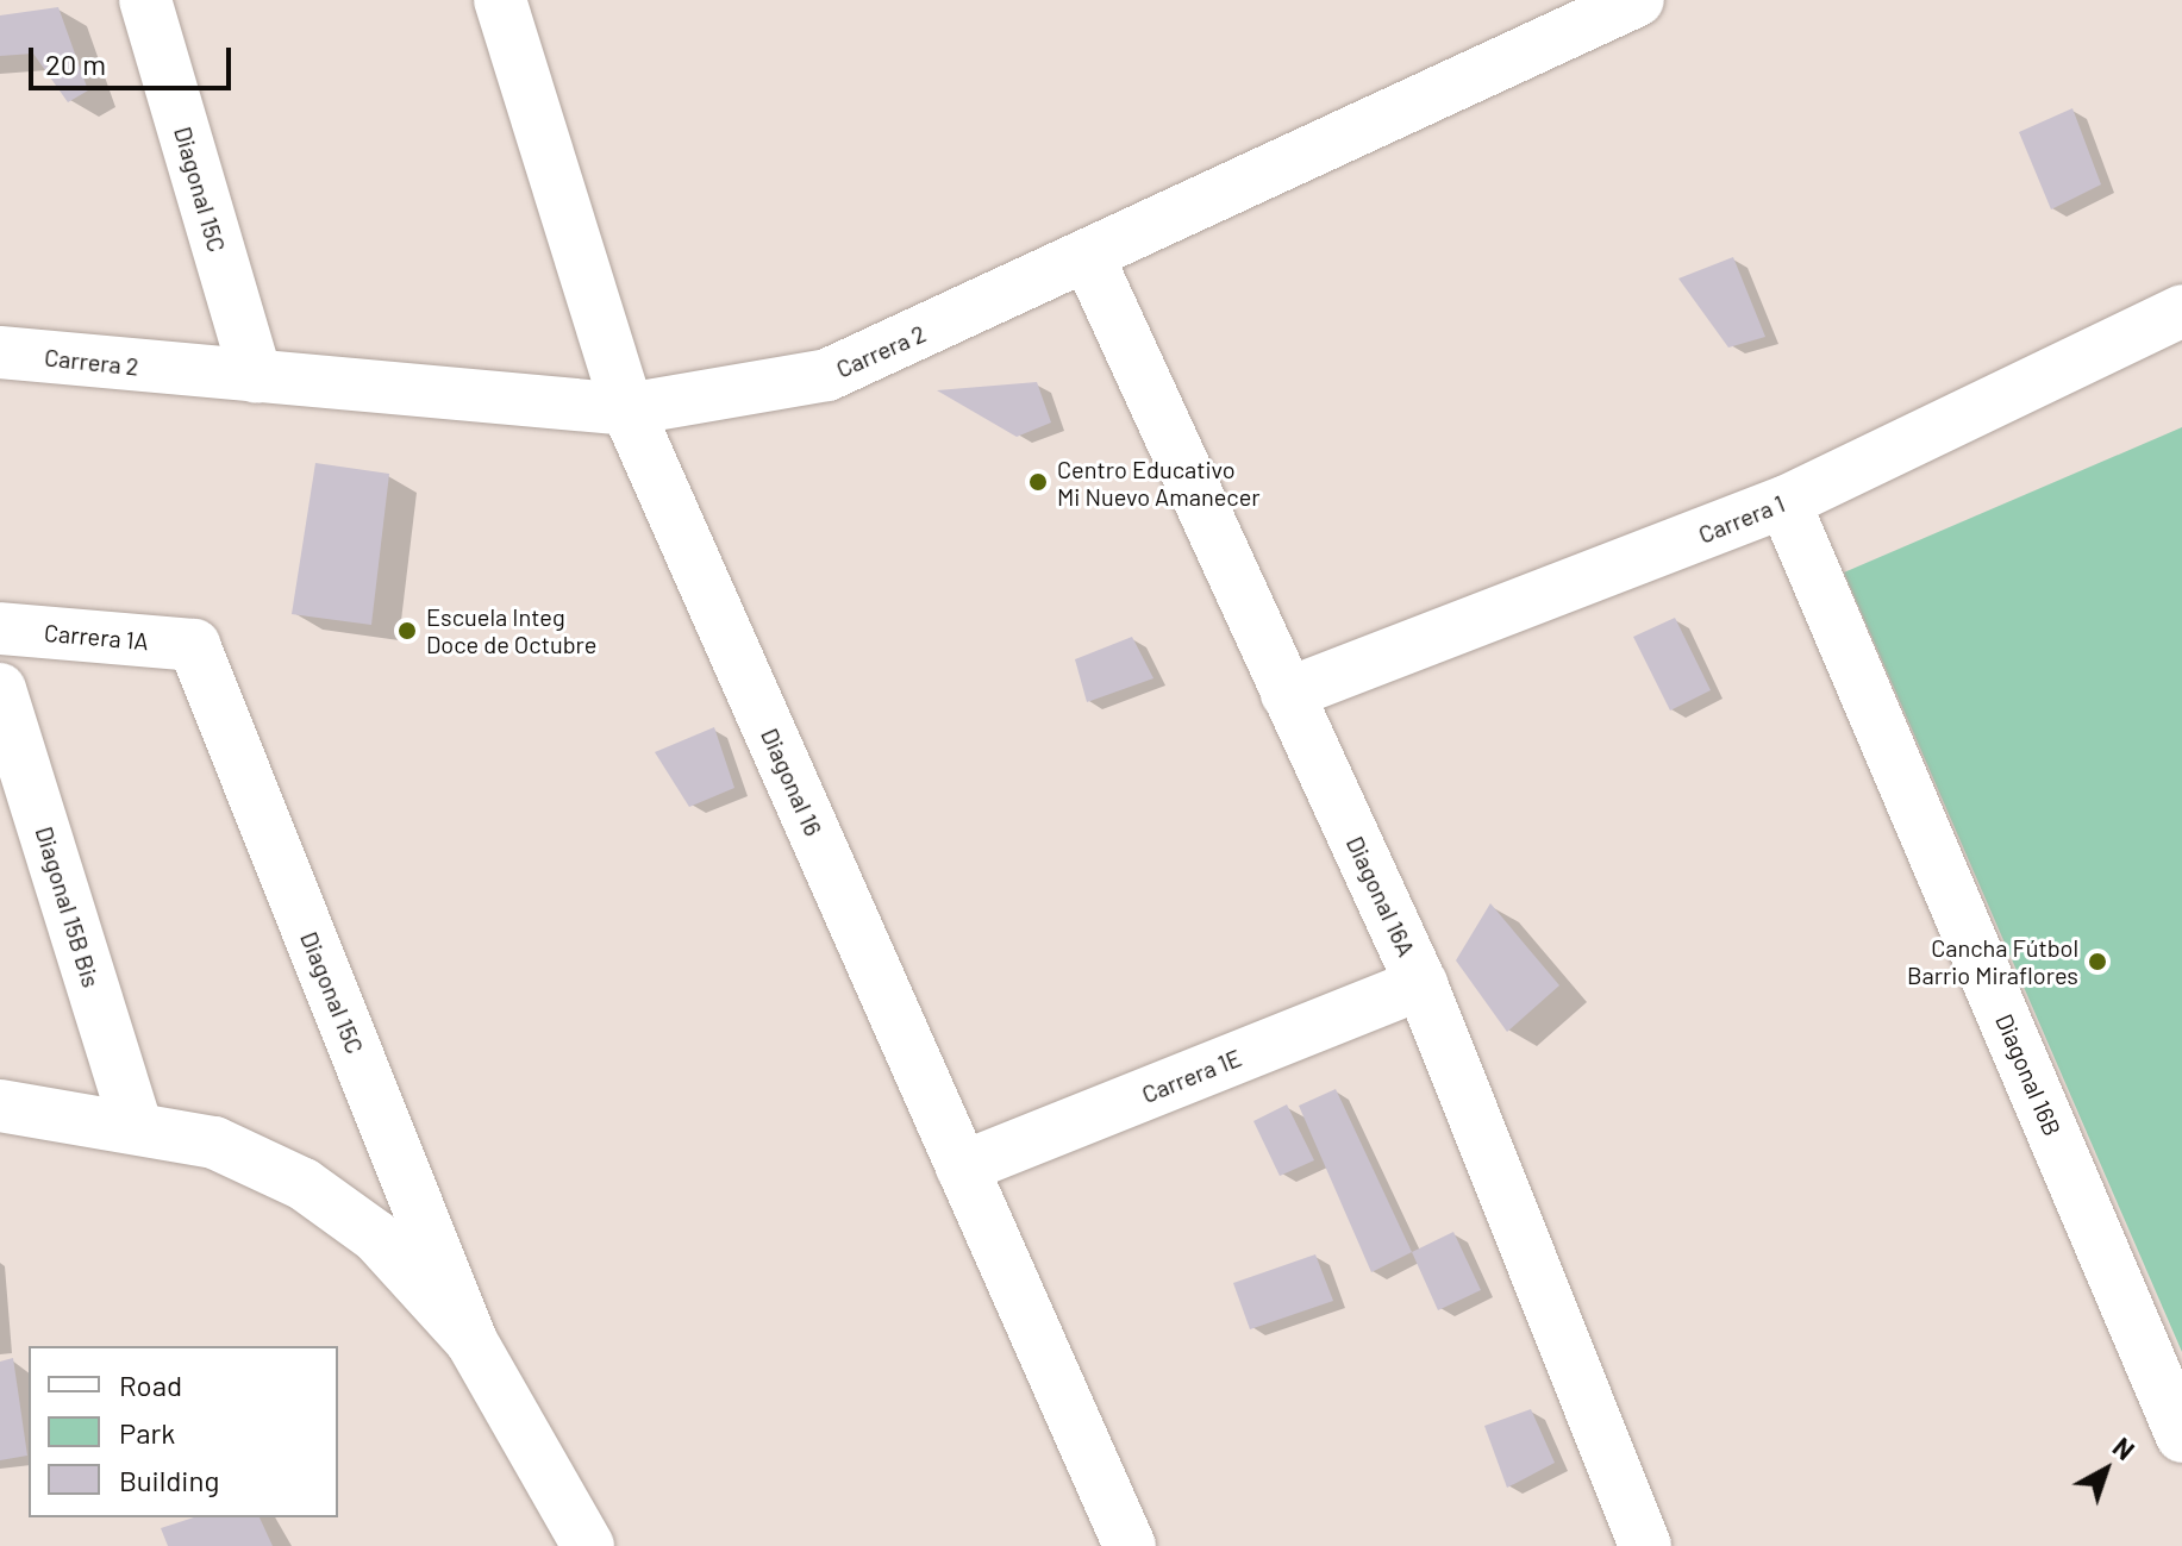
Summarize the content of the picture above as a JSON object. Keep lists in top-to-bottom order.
{
  "streets": {
    "street": [
      "Diagonal 15C",
      "Carrera 2",
      "Carrera 1",
      "Carrera 1A",
      "Diagonal 16",
      "Diagonal 16A",
      "Diagonal 15B Bis",
      "Diagonal 16B",
      "Carrera 1E"
    ]
  },
  "crossings": [
    ["Diagonal 15C", "Carrera 2"],
    ["Diagonal 15C", "Carrera 1A"],
    ["Diagonal 15C", "Diagonal 15B Bis"],
    ["Carrera 2", "Diagonal 16"],
    ["Carrera 2", "Diagonal 16A"],
    ["Carrera 1", "Diagonal 16A"],
    ["Carrera 1", "Diagonal 16B"],
    ["Diagonal 16", "Carrera 1E"],
    ["Diagonal 16A", "Carrera 1E"]
  ],
  "places": ["Centro Educativo Mi Nuevo Amanecer", "Escuela Integ Doce de Octubre", "Cancha Fútbol Barrio Miraflores"],
  "legend": ["Road", "Park", "Building"],
  "scale_bar": "20 m",
  "north": "top right"
}
